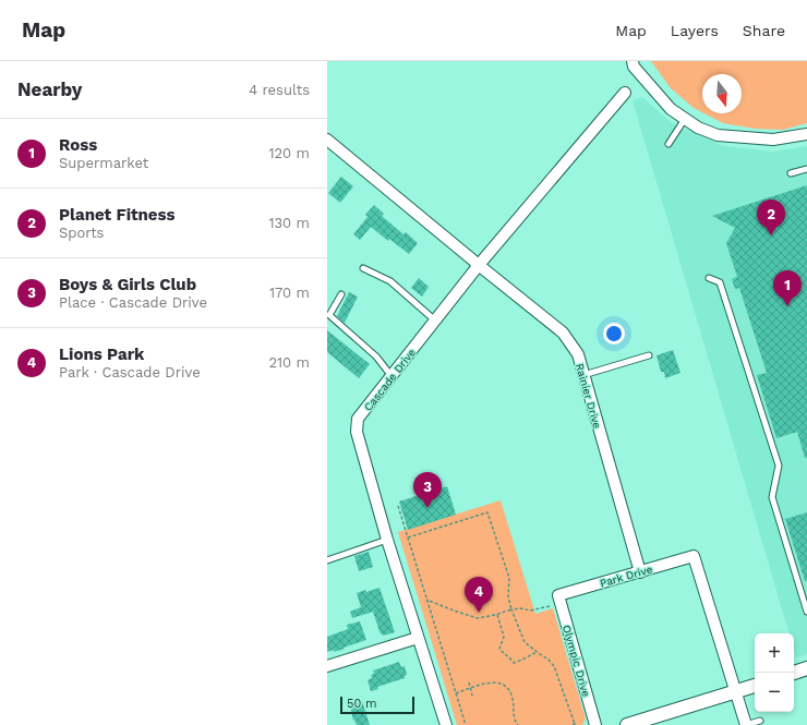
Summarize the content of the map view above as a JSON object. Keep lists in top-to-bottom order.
{
  "streets": {
    "street": [
      "Cascade Drive",
      "Rainier Drive",
      "Park Drive",
      "Olympic Drive"
    ]
  },
  "crossings": [
    ["Cascade Drive", "Rainier Drive"],
    ["Rainier Drive", "Park Drive"],
    ["Park Drive", "Olympic Drive"]
  ],
  "scale_bar": "50 m",
  "north": "bottom",
  "page": {
    "header": "Map",
    "nav": ["Map", "Layers", "Share"],
    "heading": ["Nearby", "4 results"],
    "list": [
      {
        "mark": "1",
        "name": "Ross",
        "note": "Supermarket",
        "value": "120 m"
      },
      {
        "mark": "2",
        "name": "Planet Fitness",
        "note": "Sports",
        "value": "130 m"
      },
      {
        "mark": "3",
        "name": "Boys & Girls Club",
        "note": "Place · Cascade Drive",
        "value": "170 m"
      },
      {
        "mark": "4",
        "name": "Lions Park",
        "note": "Park · Cascade Drive",
        "value": "210 m"
      }
    ],
    "pins": [
      "2",
      "1",
      "3",
      "4"
    ],
    "map_buttons": ["+", "−"],
    "scale": "50 m"
  }
}
